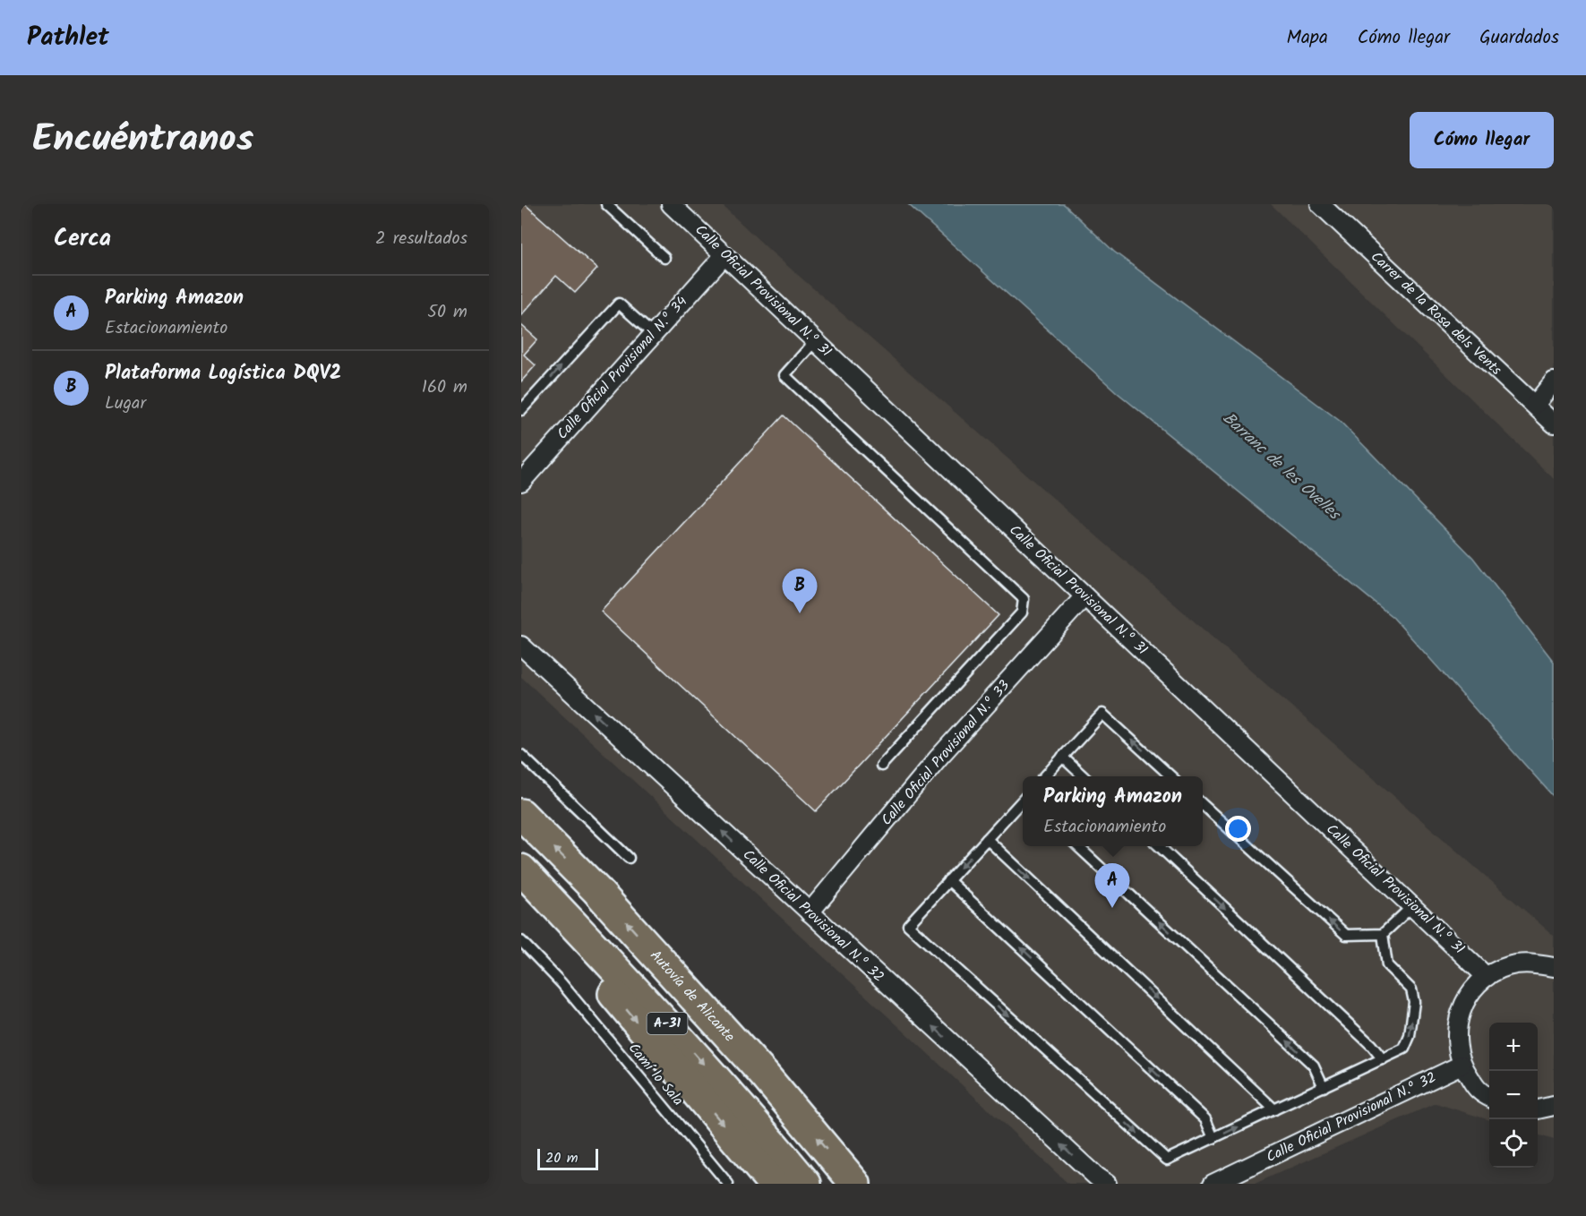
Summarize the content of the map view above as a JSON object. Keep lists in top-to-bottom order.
{
  "streets": {
    "highway": ["Autovía de Alicante", "A-31"],
    "street": [
      "Calle Oficial Provisional N.º 31",
      "Carrer de la Rosa dels Vents",
      "Calle Oficial Provisional N.º 34",
      "Calle Oficial Provisional N.º 33",
      "Calle Oficial Provisional N.º 32"
    ],
    "lane": ["Camí lo Sala"]
  },
  "crossings": [
    ["Calle Oficial Provisional N.º 31", "Calle Oficial Provisional N.º 34"],
    ["Calle Oficial Provisional N.º 31", "Calle Oficial Provisional N.º 33"],
    ["Calle Oficial Provisional N.º 33", "Calle Oficial Provisional N.º 32"]
  ],
  "one_way": ["Calle Oficial Provisional N.º 32"],
  "water": ["Barranc de les Ovelles"],
  "scale_bar": "20 m",
  "page": {
    "header": "Pathlet",
    "nav": ["Mapa", "Cómo llegar", "Guardados"],
    "title": "Encuéntranos",
    "buttons": "Cómo llegar",
    "heading": ["Cerca", "2 resultados"],
    "list": [
      {
        "mark": "A",
        "name": "Parking Amazon",
        "note": "Estacionamiento",
        "value": "50 m"
      },
      {
        "mark": "B",
        "name": "Plataforma Logística DQV2",
        "note": "Lugar",
        "value": "160 m"
      }
    ],
    "pins": ["B", "A"],
    "popup": ["Parking Amazon", "Estacionamiento"],
    "map_buttons": ["+", "−"],
    "scale": "20 m"
  }
}
